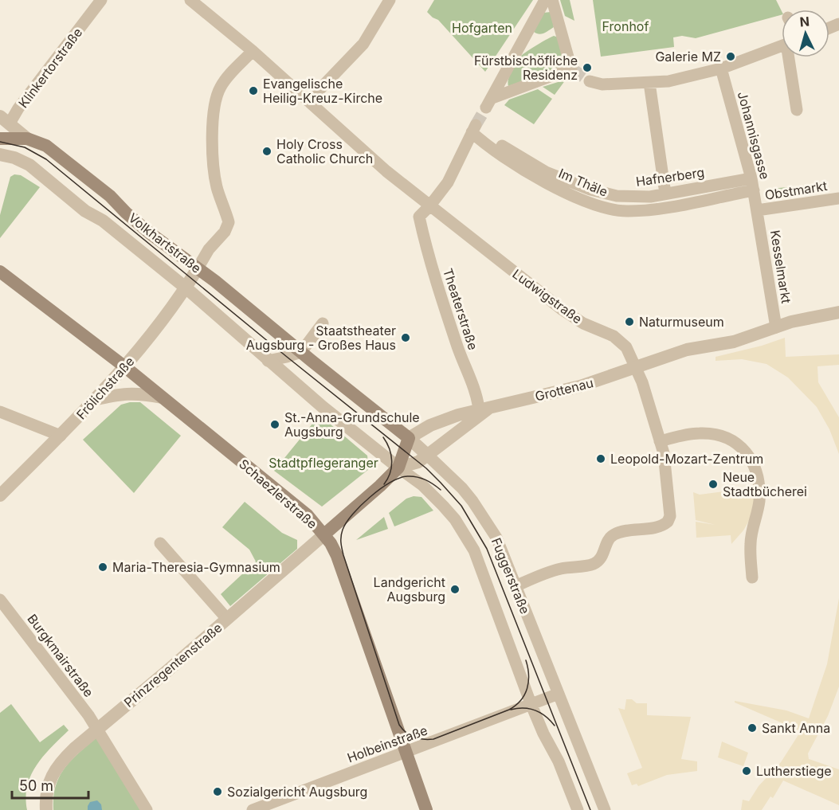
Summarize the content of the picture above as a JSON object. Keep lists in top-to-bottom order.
{
  "streets": {
    "main road": ["Volkhartstraße", "Schaezlerstraße"],
    "street": [
      "Klinkertorstraße",
      "Johannisgasse",
      "Hafnerberg",
      "Im Thäle",
      "Obstmarkt",
      "Kesselmarkt",
      "Ludwigstraße",
      "Theaterstraße",
      "Frölichstraße",
      "Grottenau",
      "Fuggerstraße",
      "Burgkmairstraße",
      "Prinzregentenstraße",
      "Holbeinstraße"
    ]
  },
  "crossings": [
    ["Klinkertorstraße", "Volkhartstraße"],
    ["Johannisgasse", "Hafnerberg"],
    ["Johannisgasse", "Im Thäle"],
    ["Johannisgasse", "Obstmarkt"],
    ["Johannisgasse", "Kesselmarkt"],
    ["Hafnerberg", "Im Thäle"],
    ["Obstmarkt", "Kesselmarkt"],
    ["Volkhartstraße", "Frölichstraße"],
    ["Volkhartstraße", "Grottenau"],
    ["Volkhartstraße", "Fuggerstraße"],
    ["Ludwigstraße", "Theaterstraße"],
    ["Ludwigstraße", "Grottenau"],
    ["Ludwigstraße", "Fuggerstraße"],
    ["Theaterstraße", "Grottenau"],
    ["Frölichstraße", "Schaezlerstraße"],
    ["Schaezlerstraße", "Prinzregentenstraße"],
    ["Schaezlerstraße", "Holbeinstraße"],
    ["Fuggerstraße", "Holbeinstraße"],
    ["Burgkmairstraße", "Prinzregentenstraße"]
  ],
  "parks": ["Fronhof", "Hofgarten", "Stadtpflegeranger"],
  "places": [
    "Galerie MZ",
    "Fürstbischöfliche Residenz",
    "Evangelische Heilig-Kreuz-Kirche",
    "Holy Cross Catholic Church",
    "Naturmuseum",
    "Staatstheater Augsburg - Großes Haus",
    "St.-Anna-Grundschule Augsburg",
    "Leopold-Mozart-Zentrum",
    "Neue Stadtbücherei",
    "Maria-Theresia-Gymnasium",
    "Landgericht Augsburg",
    "Sankt Anna",
    "Lutherstiege",
    "Sozialgericht Augsburg"
  ],
  "scale_bar": "50 m",
  "north": "top"
}
